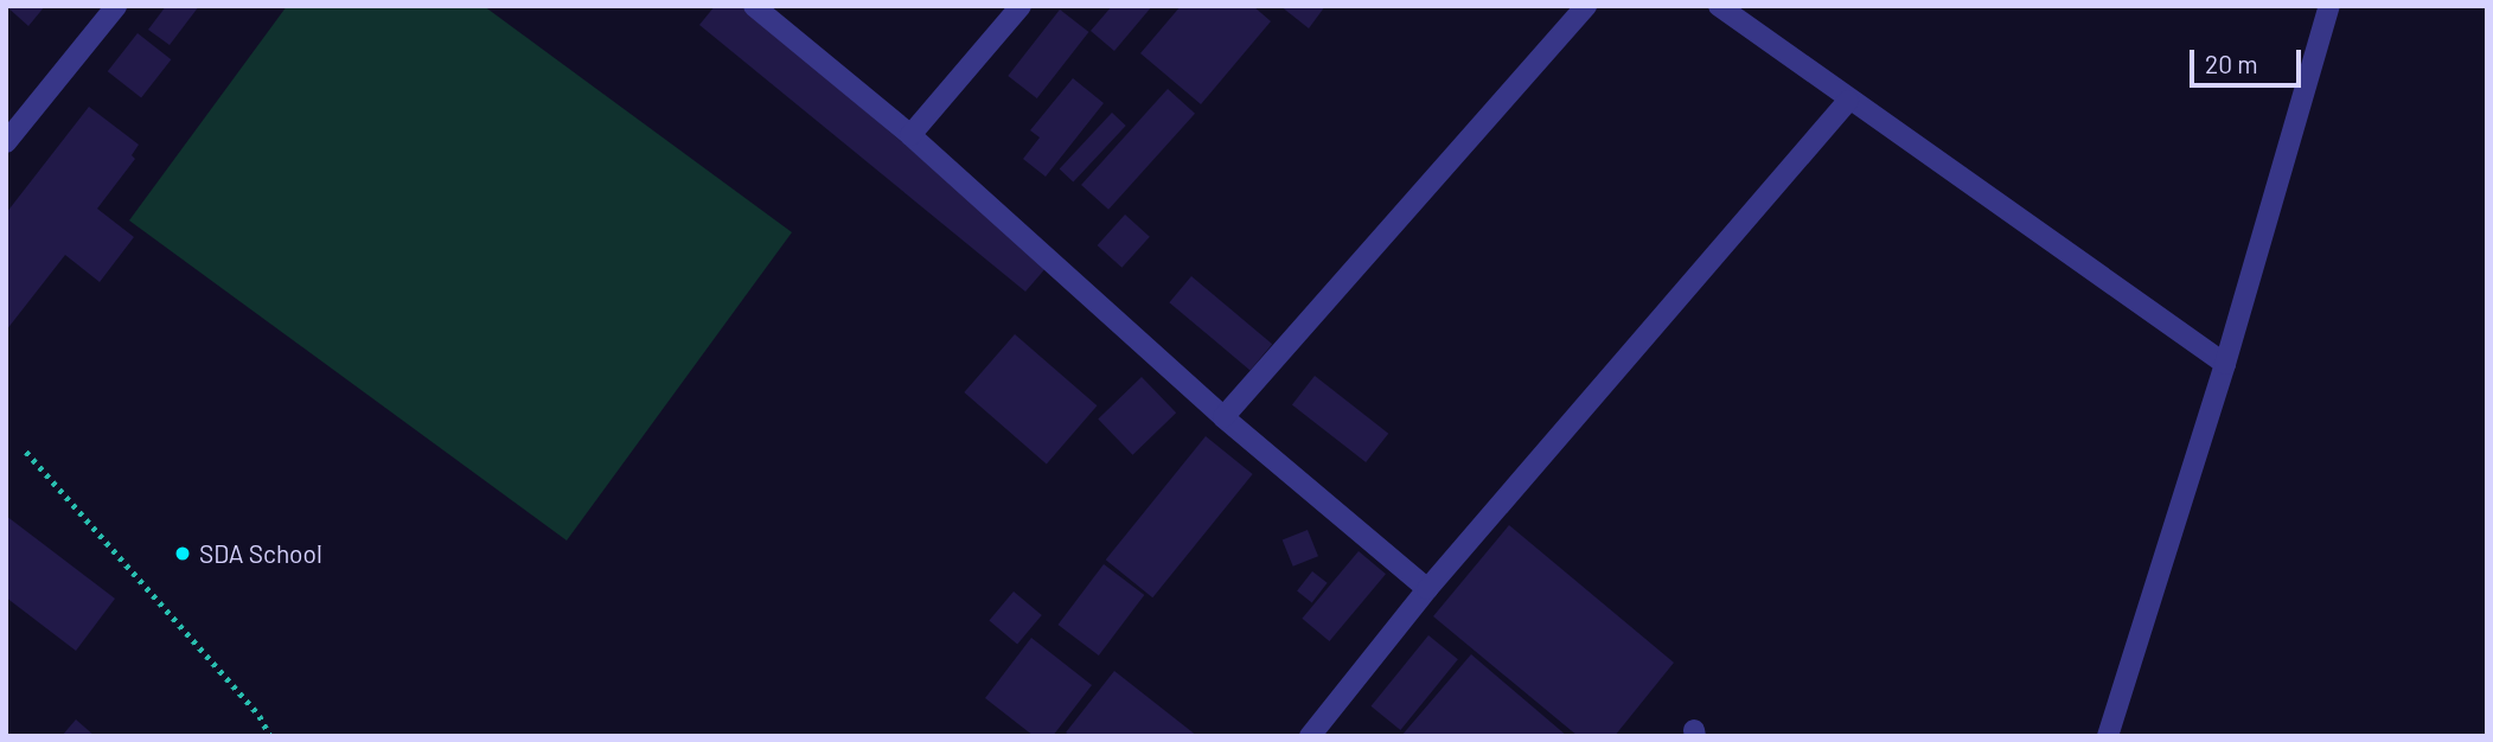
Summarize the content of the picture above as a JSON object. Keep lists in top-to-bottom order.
{
  "places": ["SDA School"],
  "scale_bar": "20 m"
}
